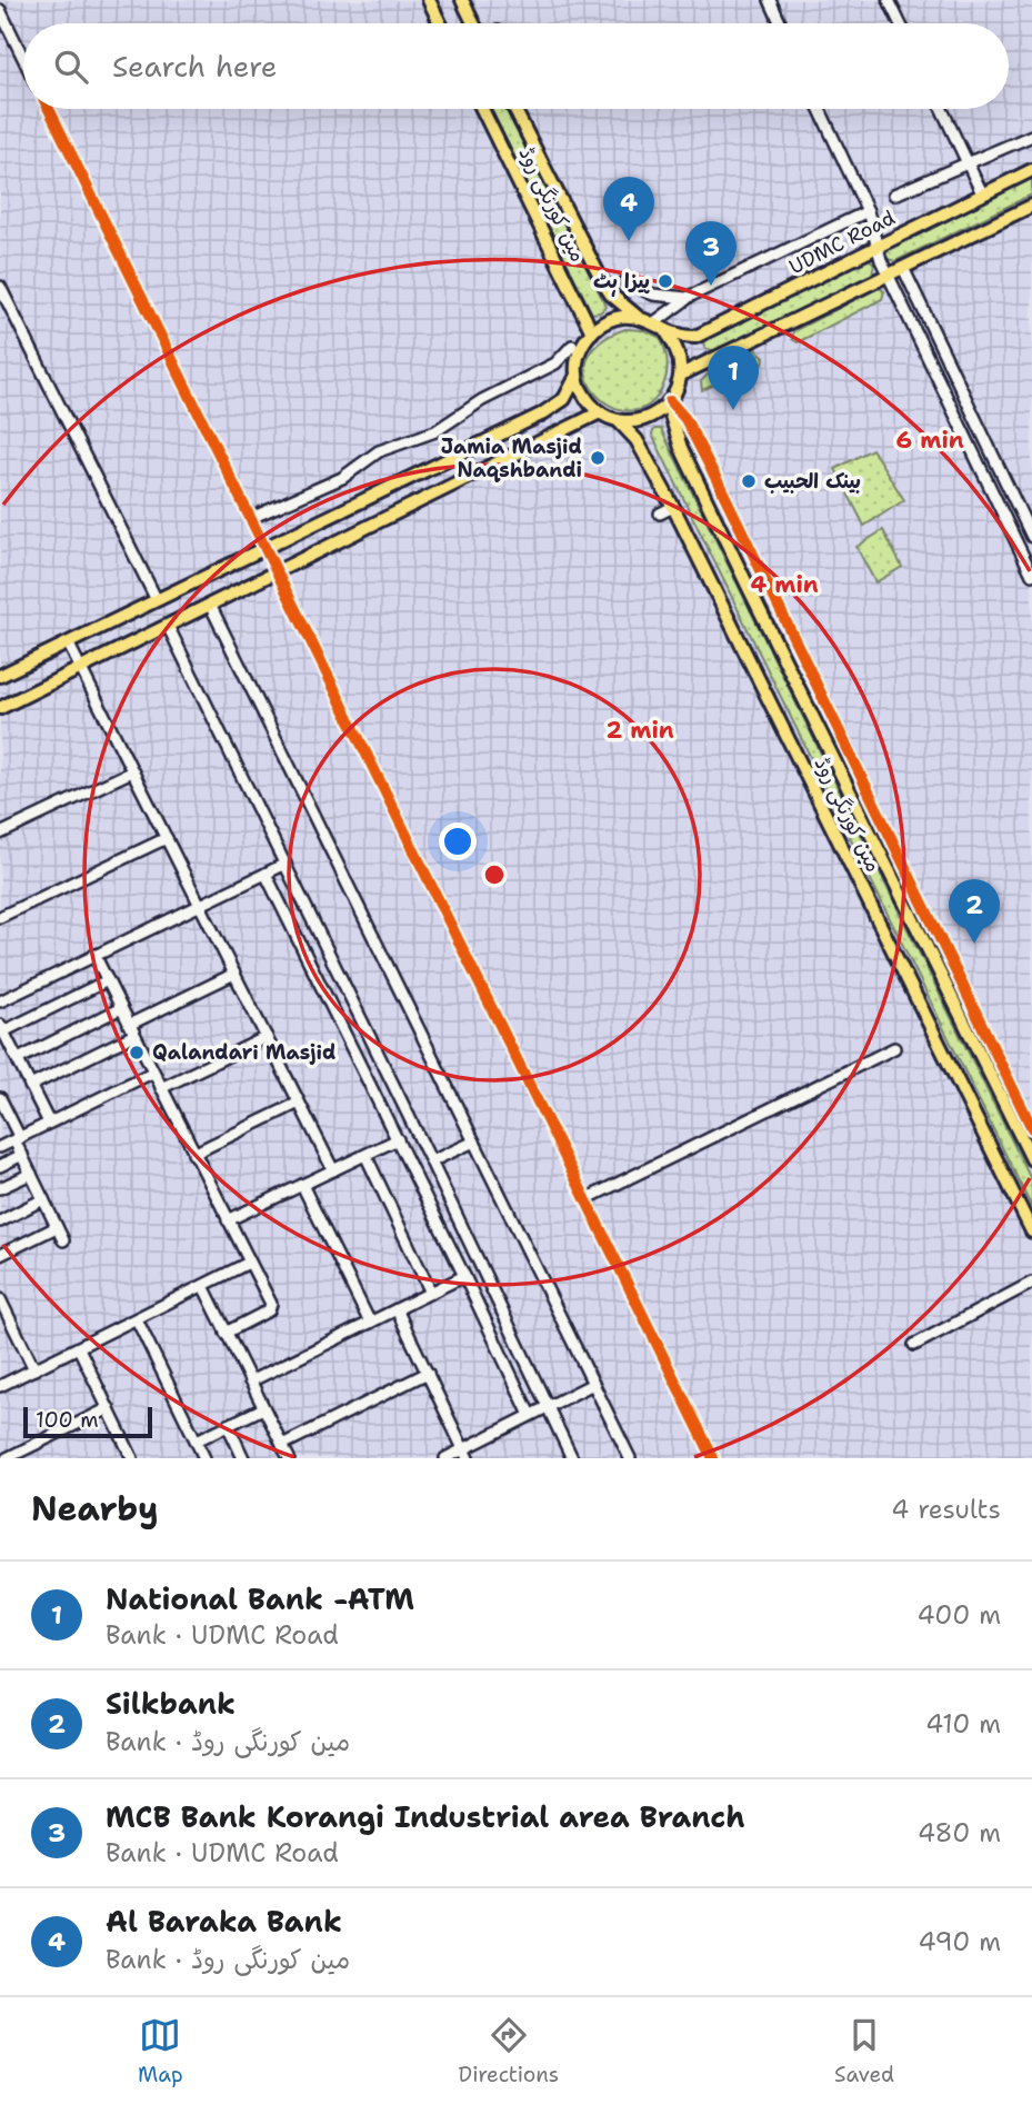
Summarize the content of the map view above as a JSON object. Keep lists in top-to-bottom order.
{
  "streets": {
    "main road": ["مین کورنگی روڈ", "UDMC Road"]
  },
  "crossings": [
    ["مین کورنگی روڈ", "UDMC Road"]
  ],
  "places": [
    "پیزا ہٹ",
    "Jamia Masjid Naqshbandi",
    "بينک الحبيب",
    "Qalandari Masjid"
  ],
  "scale_bar": "100 m",
  "page": {
    "search": "Search here",
    "pins": [
      "4",
      "3",
      "1",
      "2"
    ],
    "scale": "100 m",
    "heading": ["Nearby", "4 results"],
    "list": [
      {
        "mark": "1",
        "name": "National Bank -ATM",
        "note": "Bank · UDMC Road",
        "value": "400 m"
      },
      {
        "mark": "2",
        "name": "Silkbank",
        "note": "Bank · مین کورنگی روڈ",
        "value": "410 m"
      },
      {
        "mark": "3",
        "name": "MCB Bank Korangi Industrial area Branch",
        "note": "Bank · UDMC Road",
        "value": "480 m"
      },
      {
        "mark": "4",
        "name": "Al Baraka Bank",
        "note": "Bank · مین کورنگی روڈ",
        "value": "490 m"
      }
    ],
    "nav": ["Map", "Directions", "Saved"]
  },
  "rings": ["6 min", "4 min", "2 min"]
}
